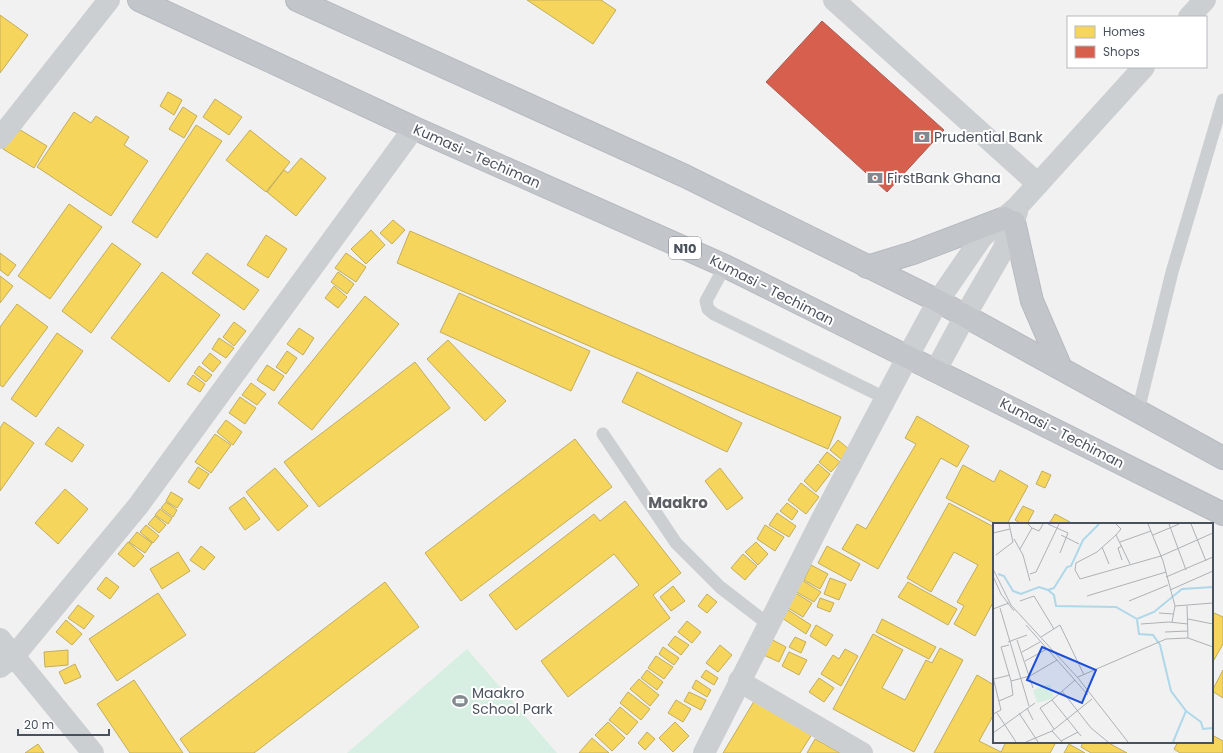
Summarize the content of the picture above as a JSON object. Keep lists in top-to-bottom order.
{
  "streets": {
    "highway": ["Kumasi - Techiman", "N10"]
  },
  "districts": ["Maakro"],
  "places": {
    "bank": ["Prudential Bank", "FirstBank Ghana"],
    "sports": ["Maakro School Park"]
  },
  "legend": ["Homes", "Shops"],
  "scale_bar": "20 m"
}
